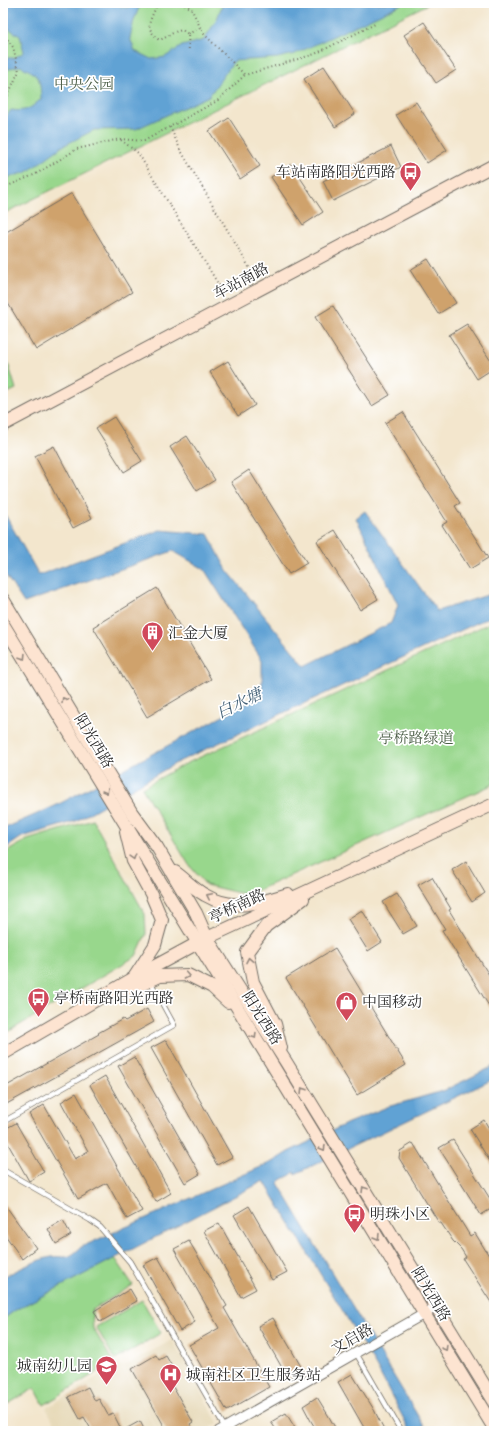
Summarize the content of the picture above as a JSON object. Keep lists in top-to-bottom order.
{
  "streets": {
    "main road": ["车站南路", "阳光西路", "亭桥南路"],
    "street": ["文启路"]
  },
  "crossings": [
    ["阳光西路", "亭桥南路"],
    ["阳光西路", "文启路"]
  ],
  "water": ["白水塘"],
  "parks": ["中央公园", "亭桥路绿道"],
  "places": {
    "bus stop": ["车站南路阳光西路", "亭桥南路阳光西路", "明珠小区"],
    "building": ["汇金大厦"],
    "shop": ["中国移动"],
    "school or university": ["城南幼儿园"],
    "hospital": ["城南社区卫生服务站"]
  }
}
